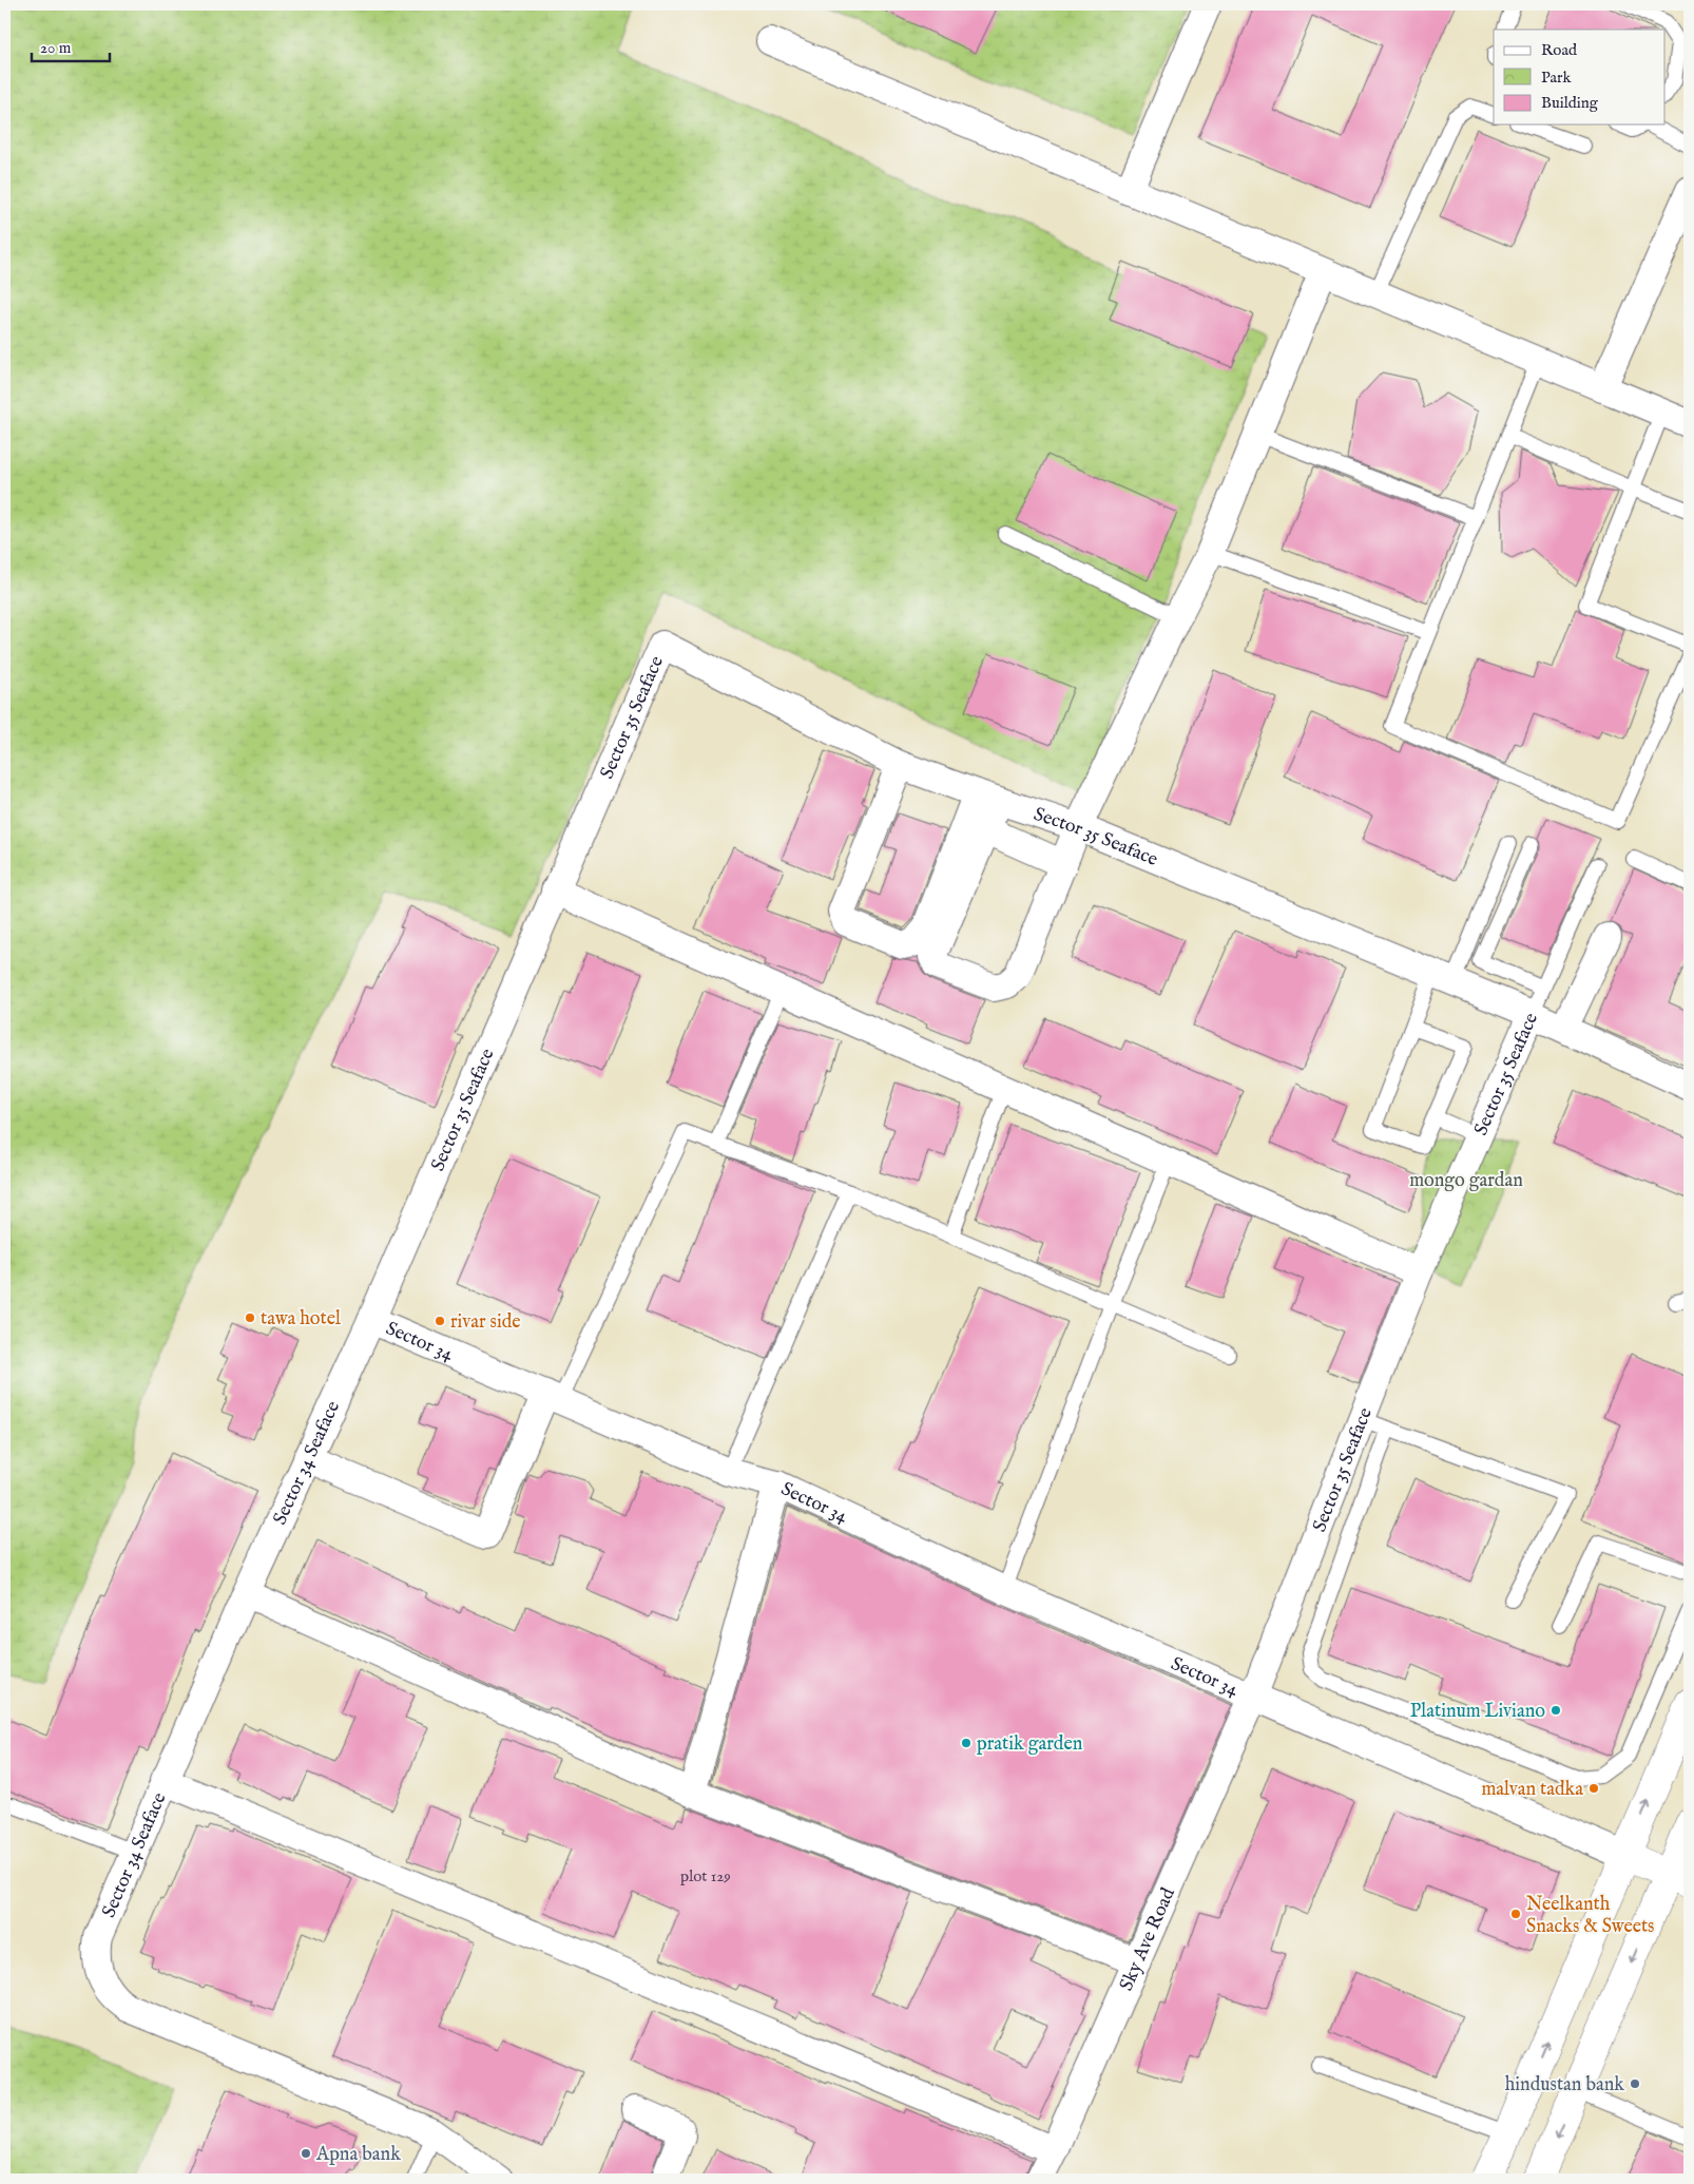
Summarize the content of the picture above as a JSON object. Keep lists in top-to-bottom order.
{
  "streets": {
    "street": [
      "Sector 35 Seaface",
      "Sector 34",
      "Sector 34 Seaface",
      "Sky Ave Road"
    ]
  },
  "crossings": [
    ["Sector 35 Seaface", "Sector 34"],
    ["Sector 35 Seaface", "Sector 34 Seaface"],
    ["Sector 35 Seaface", "Sky Ave Road"],
    ["Sector 34", "Sector 34 Seaface"],
    ["Sector 34", "Sky Ave Road"]
  ],
  "parks": ["mongo gardan"],
  "places": [
    "tawa hotel",
    "rivar side",
    "Platinum Liviano",
    "pratik garden",
    "malvan tadka",
    "Neelkanth Snacks & Sweets",
    "hindustan bank",
    "Apna bank"
  ],
  "house_numbers": ["plot 129"],
  "legend": ["Road", "Park", "Building"],
  "scale_bar": "20 m"
}
